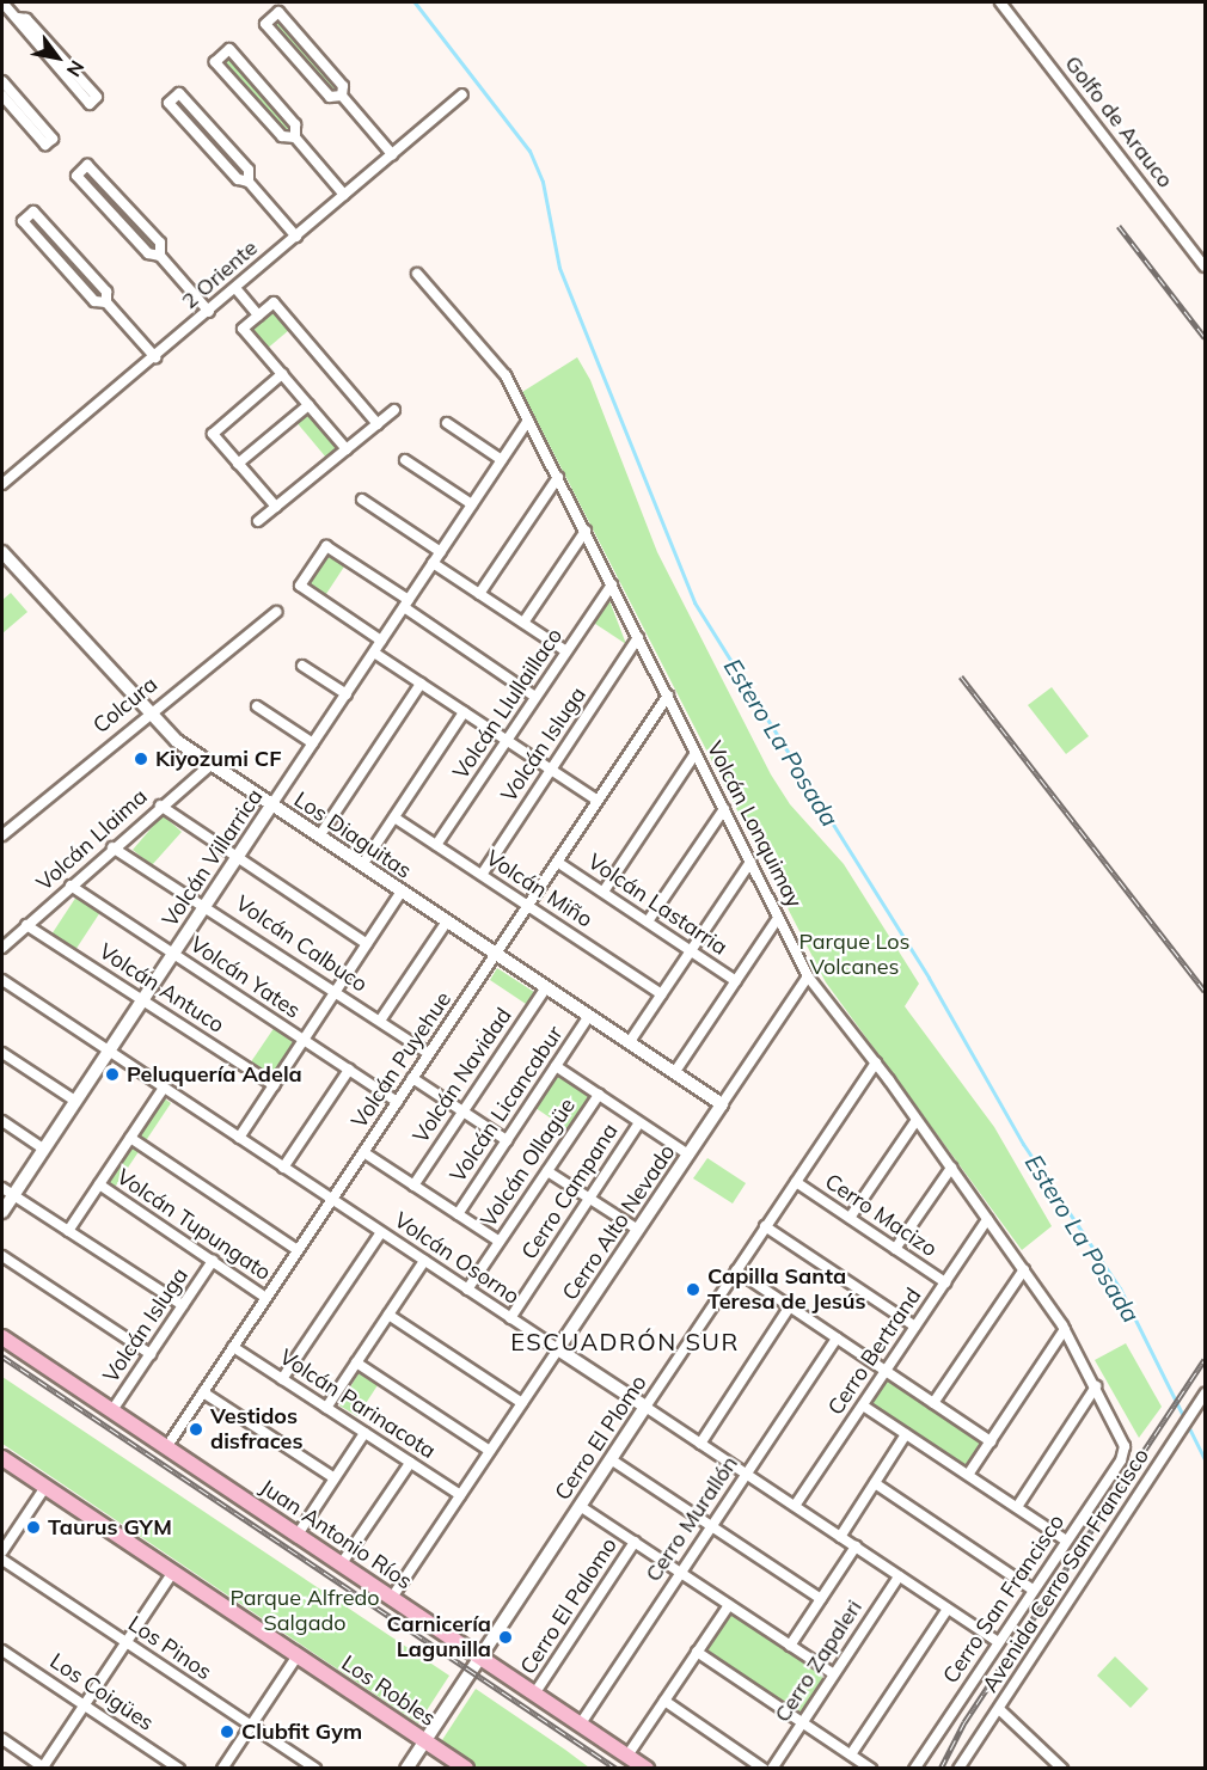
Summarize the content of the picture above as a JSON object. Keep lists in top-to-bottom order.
{
  "streets": {
    "main road": ["Juan Antonio Ríos", "Los Robles"],
    "street": [
      "Golfo de Arauco",
      "2 Oriente",
      "Volcán Llullaillaco",
      "Colcura",
      "Volcán Isluga",
      "Volcán Lonquimay",
      "Los Diaguitas",
      "Volcán Llaima",
      "Volcán Villarrica",
      "Volcán Miño",
      "Volcán Lastarria",
      "Volcán Calbuco",
      "Volcán Yates",
      "Volcán Antuco",
      "Volcán Puyehue",
      "Volcán Navidad",
      "Volcán Licancabur",
      "Volcán Ollagüe",
      "Cerro Campana",
      "Cerro Macizo",
      "Cerro Alto Nevado",
      "Volcán Tupungato",
      "Volcán Osorno",
      "Cerro Bertrand",
      "Volcán Parinacota",
      "Cerro El Plomo",
      "Cerro Murallón",
      "Avenida Cerro San Francisco",
      "Cerro San Francisco",
      "Cerro El Palomo",
      "Los Pinos",
      "Cerro Zapaleri",
      "Los Coigües"
    ]
  },
  "crossings": [
    ["Volcán Llullaillaco", "Volcán Lonquimay"],
    ["Volcán Llullaillaco", "Volcán Miño"],
    ["Colcura", "Los Diaguitas"],
    ["Volcán Isluga", "Volcán Lonquimay"],
    ["Volcán Isluga", "Volcán Miño"],
    ["Volcán Isluga", "Volcán Tupungato"],
    ["Volcán Isluga", "Juan Antonio Ríos"],
    ["Volcán Lonquimay", "Volcán Villarrica"],
    ["Volcán Lonquimay", "Volcán Puyehue"],
    ["Volcán Lonquimay", "Cerro Alto Nevado"],
    ["Volcán Lonquimay", "Cerro Bertrand"],
    ["Volcán Lonquimay", "Cerro El Plomo"],
    ["Volcán Lonquimay", "Cerro San Francisco"],
    ["Los Diaguitas", "Volcán Llaima"],
    ["Los Diaguitas", "Volcán Villarrica"],
    ["Los Diaguitas", "Volcán Puyehue"],
    ["Los Diaguitas", "Volcán Navidad"],
    ["Los Diaguitas", "Volcán Licancabur"],
    ["Los Diaguitas", "Cerro Alto Nevado"],
    ["Volcán Llaima", "Volcán Calbuco"],
    ["Volcán Llaima", "Volcán Yates"],
    ["Volcán Llaima", "Volcán Antuco"],
    ["Volcán Villarrica", "Volcán Calbuco"],
    ["Volcán Villarrica", "Volcán Yates"],
    ["Volcán Villarrica", "Volcán Antuco"],
    ["Volcán Villarrica", "Volcán Osorno"],
    ["Volcán Miño", "Volcán Puyehue"],
    ["Volcán Lastarria", "Volcán Puyehue"],
    ["Volcán Calbuco", "Volcán Puyehue"],
    ["Volcán Yates", "Volcán Puyehue"],
    ["Volcán Puyehue", "Volcán Tupungato"],
    ["Volcán Puyehue", "Volcán Osorno"],
    ["Volcán Puyehue", "Volcán Parinacota"],
    ["Volcán Puyehue", "Juan Antonio Ríos"],
    ["Volcán Ollagüe", "Volcán Osorno"],
    ["Cerro Campana", "Volcán Osorno"],
    ["Cerro Macizo", "Cerro Bertrand"],
    ["Cerro Macizo", "Cerro El Plomo"],
    ["Cerro Alto Nevado", "Volcán Osorno"],
    ["Cerro Alto Nevado", "Volcán Parinacota"],
    ["Cerro Alto Nevado", "Juan Antonio Ríos"],
    ["Volcán Osorno", "Cerro Bertrand"],
    ["Volcán Osorno", "Cerro El Plomo"],
    ["Volcán Osorno", "Cerro Murallón"],
    ["Volcán Osorno", "Cerro San Francisco"],
    ["Volcán Osorno", "Cerro Zapaleri"],
    ["Cerro El Plomo", "Juan Antonio Ríos"],
    ["Cerro El Plomo", "Los Robles"],
    ["Cerro Murallón", "Juan Antonio Ríos"],
    ["Juan Antonio Ríos", "Cerro El Palomo"]
  ],
  "districts": ["ESCUADRÓN SUR"],
  "water": ["Estero La Posada"],
  "parks": ["Parque Los Volcanes", "Parque Alfredo Salgado"],
  "places": [
    "Kiyozumi CF",
    "Peluquería Adela",
    "Capilla Santa Teresa de Jesús",
    "Vestidos disfraces",
    "Taurus GYM",
    "Carnicería Lagunilla",
    "Clubfit Gym"
  ],
  "north": "bottom right"
}
